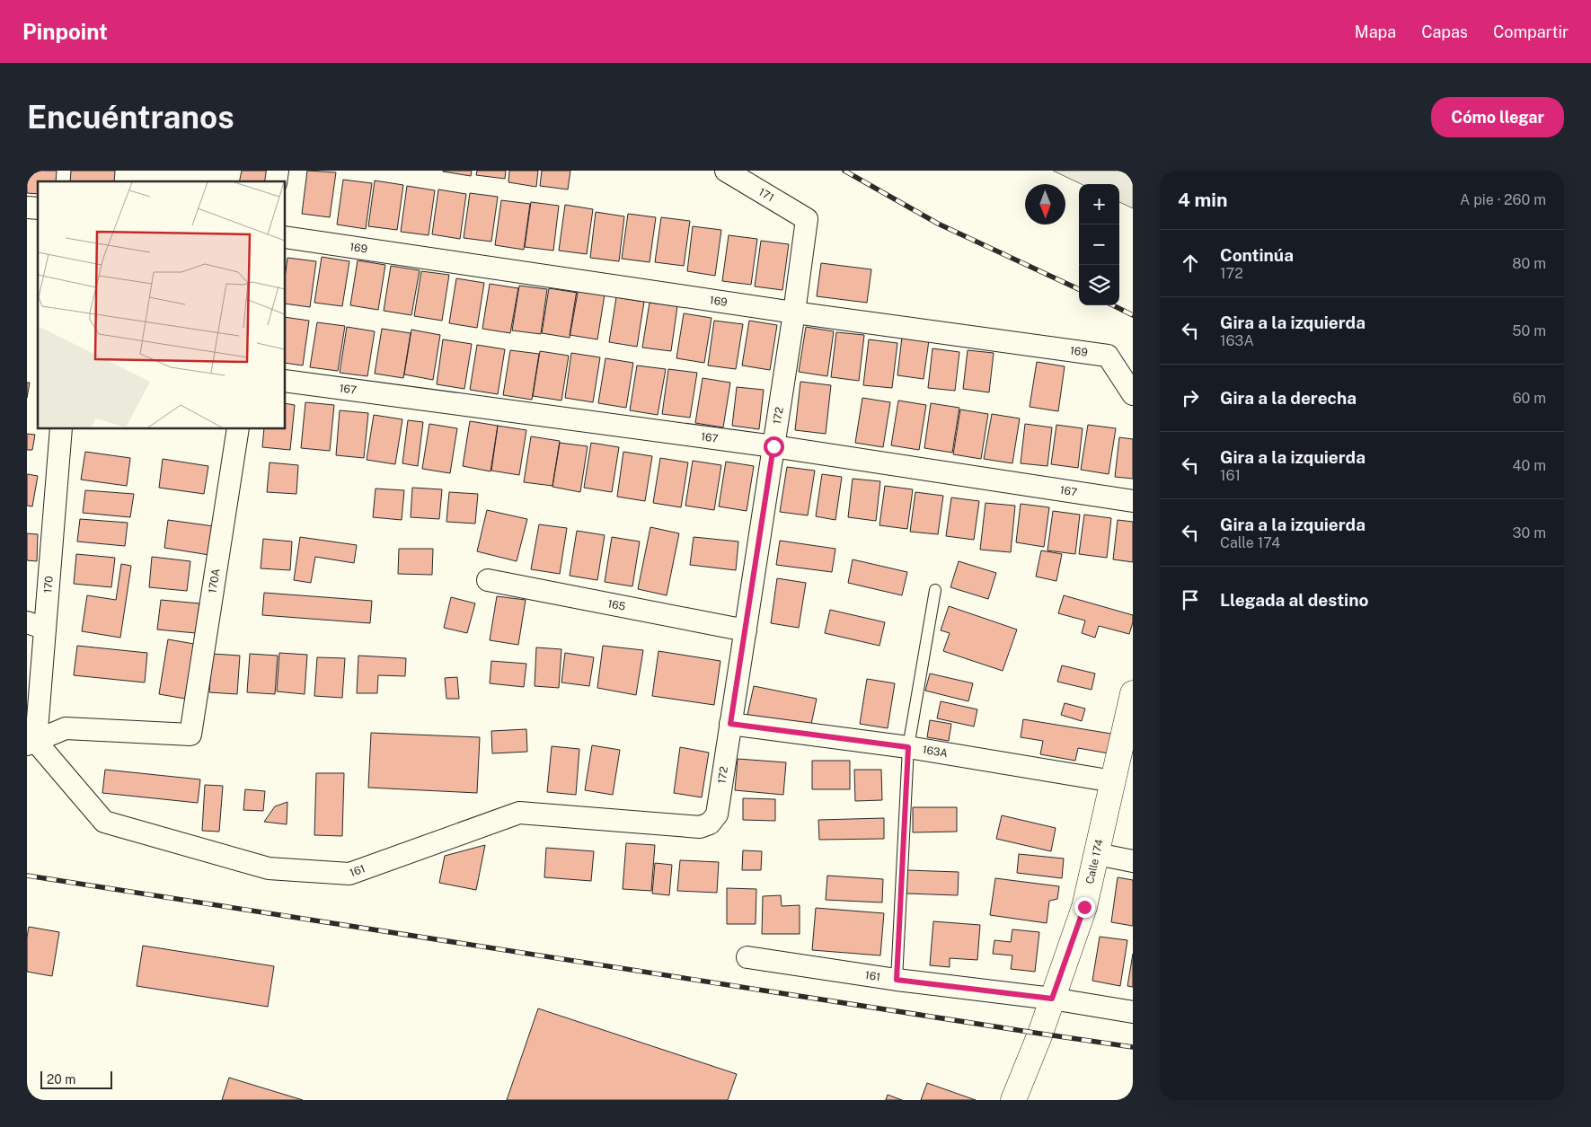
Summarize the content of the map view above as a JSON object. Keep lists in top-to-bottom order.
{
  "streets": {
    "street": [
      "171",
      "169",
      "167",
      "172",
      "170A",
      "170",
      "165",
      "163A",
      "Calle 174",
      "161"
    ]
  },
  "crossings": [
    ["171", "172"],
    ["169", "172"],
    ["167", "172"],
    ["172", "165"],
    ["172", "163A"],
    ["172", "161"],
    ["170A", "170"],
    ["170A", "161"],
    ["170", "161"],
    ["163A", "Calle 174"],
    ["Calle 174", "161"]
  ],
  "scale_bar": "20 m",
  "north": "bottom",
  "page": {
    "header": "Pinpoint",
    "nav": ["Mapa", "Capas", "Compartir"],
    "buttons": "Cómo llegar",
    "title": "Encuéntranos",
    "heading": ["4 min", "A pie · 260 m"],
    "map_buttons": ["+", "−"],
    "list": [
      ["Continúa", "172", "80 m"],
      ["Gira a la izquierda", "163A", "50 m"],
      ["Gira a la derecha", "60 m"],
      ["Gira a la izquierda", "161", "40 m"],
      ["Gira a la izquierda", "Calle 174", "30 m"],
      "Llegada al destino"
    ],
    "scale": "20 m"
  }
}
